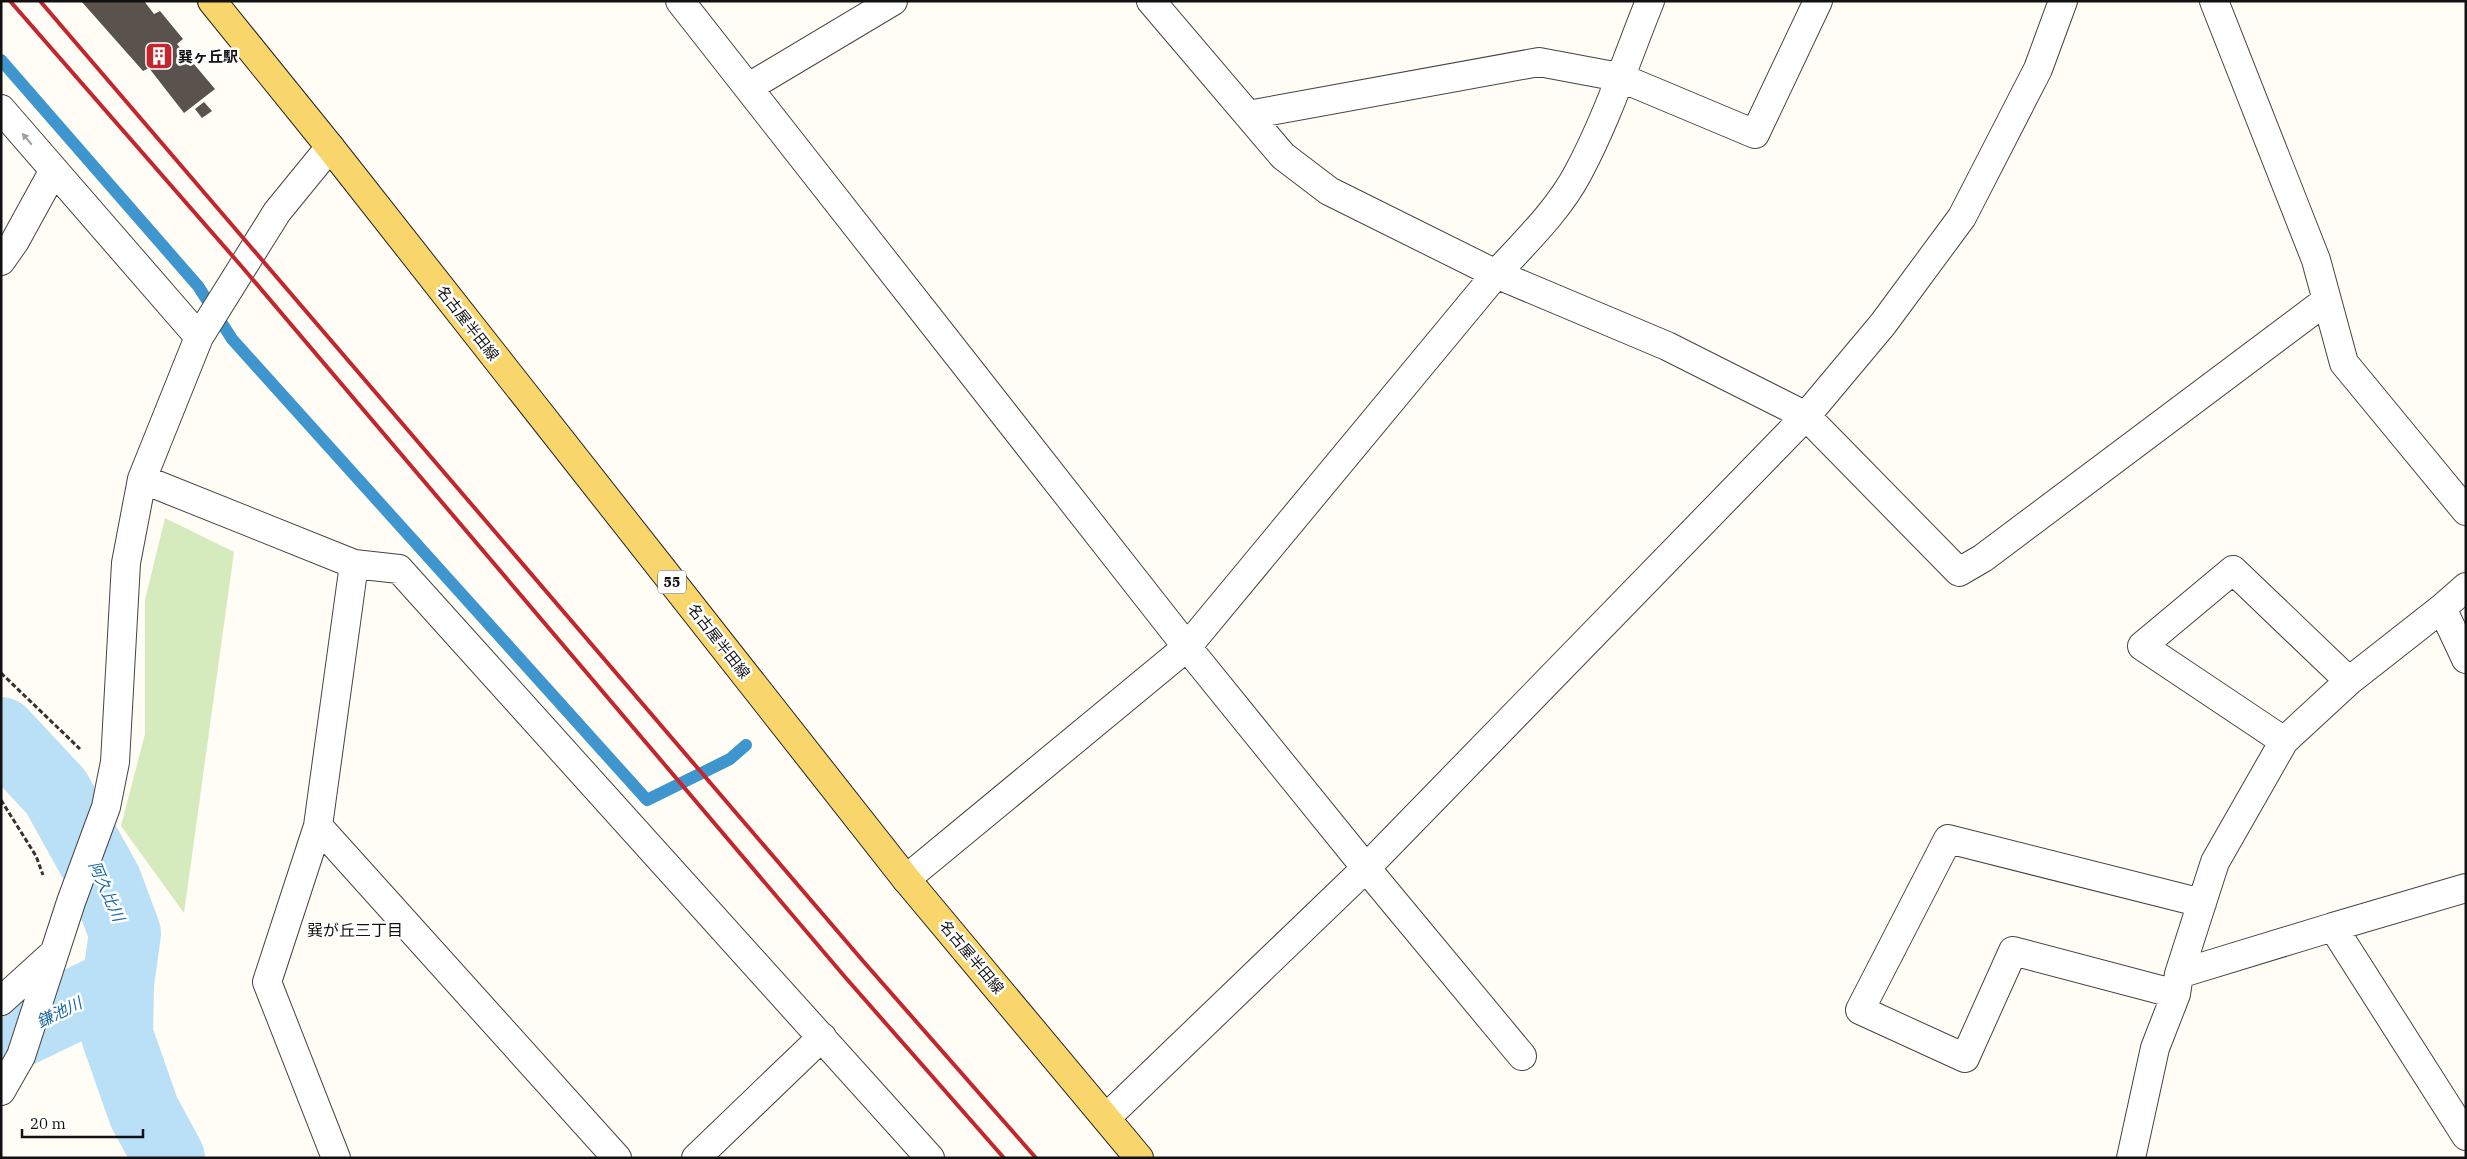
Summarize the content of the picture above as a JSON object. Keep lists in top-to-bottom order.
{
  "streets": {
    "main road": ["名古屋半田線", "55"]
  },
  "districts": ["巽が丘三丁目"],
  "water": ["阿久比川", "鎌池川"],
  "places": {
    "building": ["巽ヶ丘駅"]
  },
  "scale_bar": "20 m"
}
